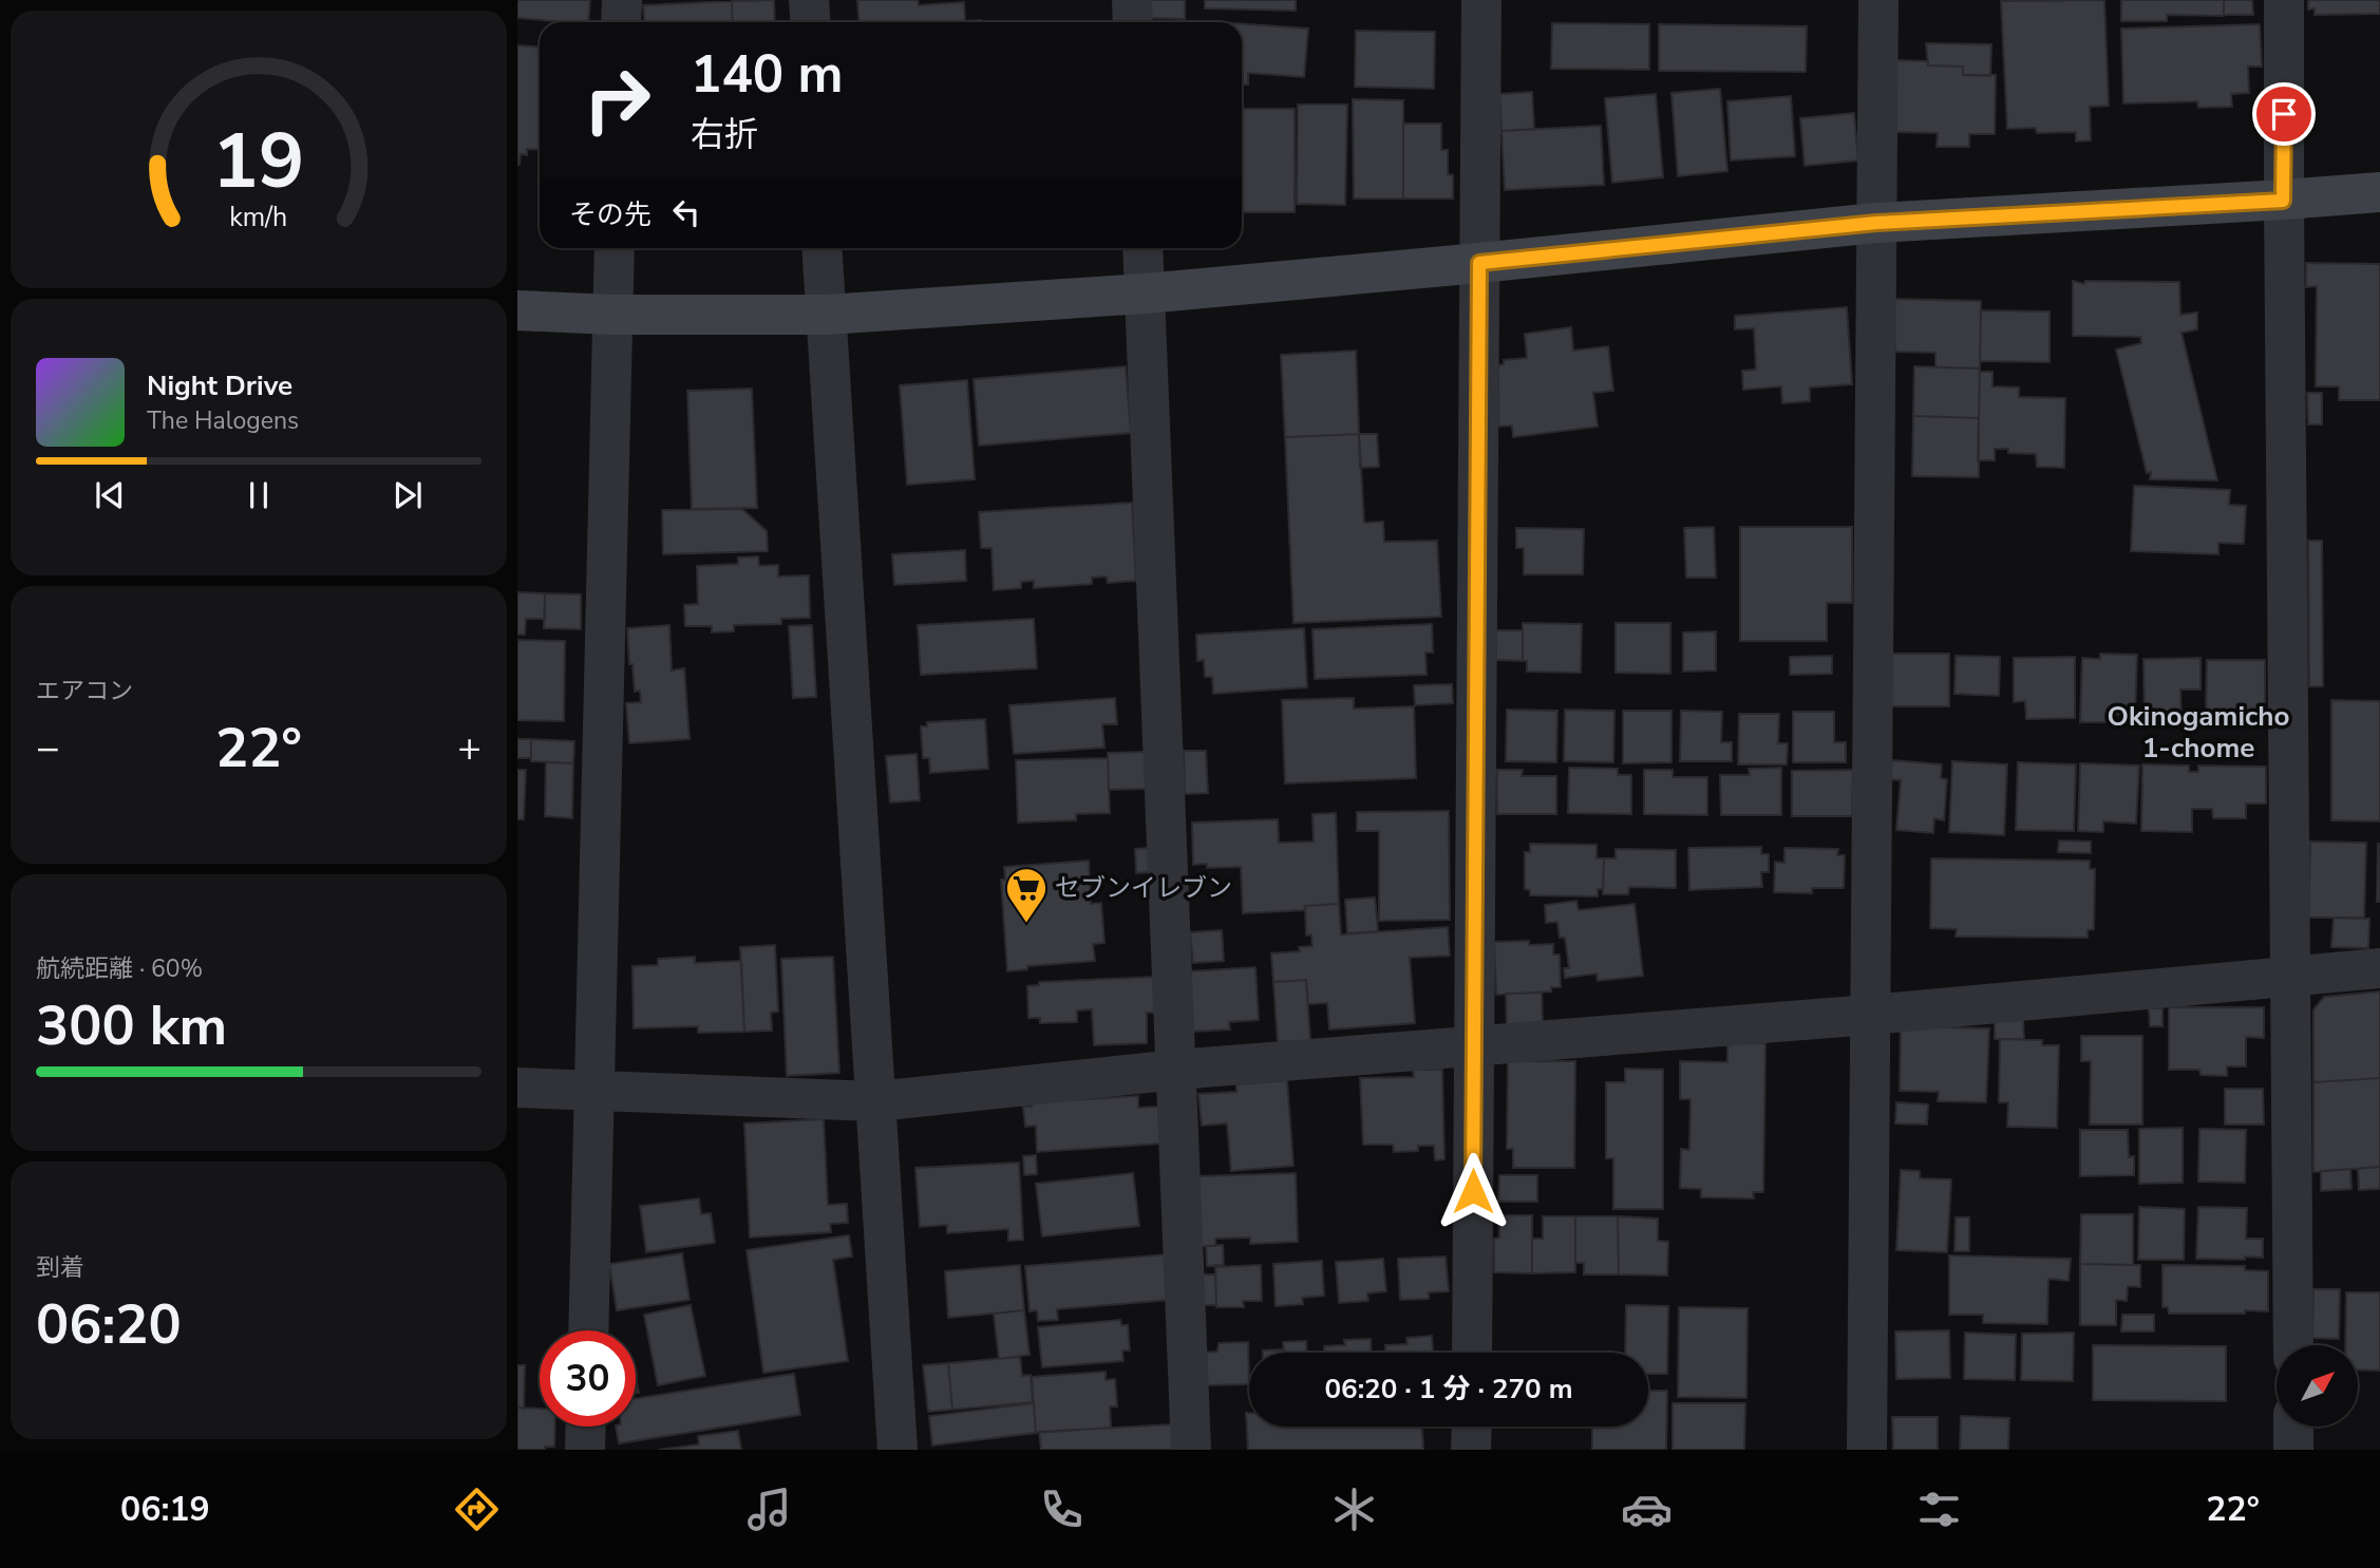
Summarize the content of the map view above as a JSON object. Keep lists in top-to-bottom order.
{
  "districts": ["Okinogamicho 1-chome"],
  "places": {
    "supermarket": ["セブンイレブン"]
  },
  "north": "top right",
  "page": {
    "turn": ["140 m", "右折"],
    "then": "その先",
    "song": ["Night Drive", "The Halogens"],
    "tile": [
      "エアコン",
      ["航続距離 · 60%", "300 km"],
      ["到着", "06:20"]
    ],
    "heat": ["−", "22°", "+"],
    "limit": "30",
    "trip": "06:20 · 1 分 · 270 m",
    "tabs": ["06:19", "22°"],
    "gauge": ["19", "km/h"]
  }
}
